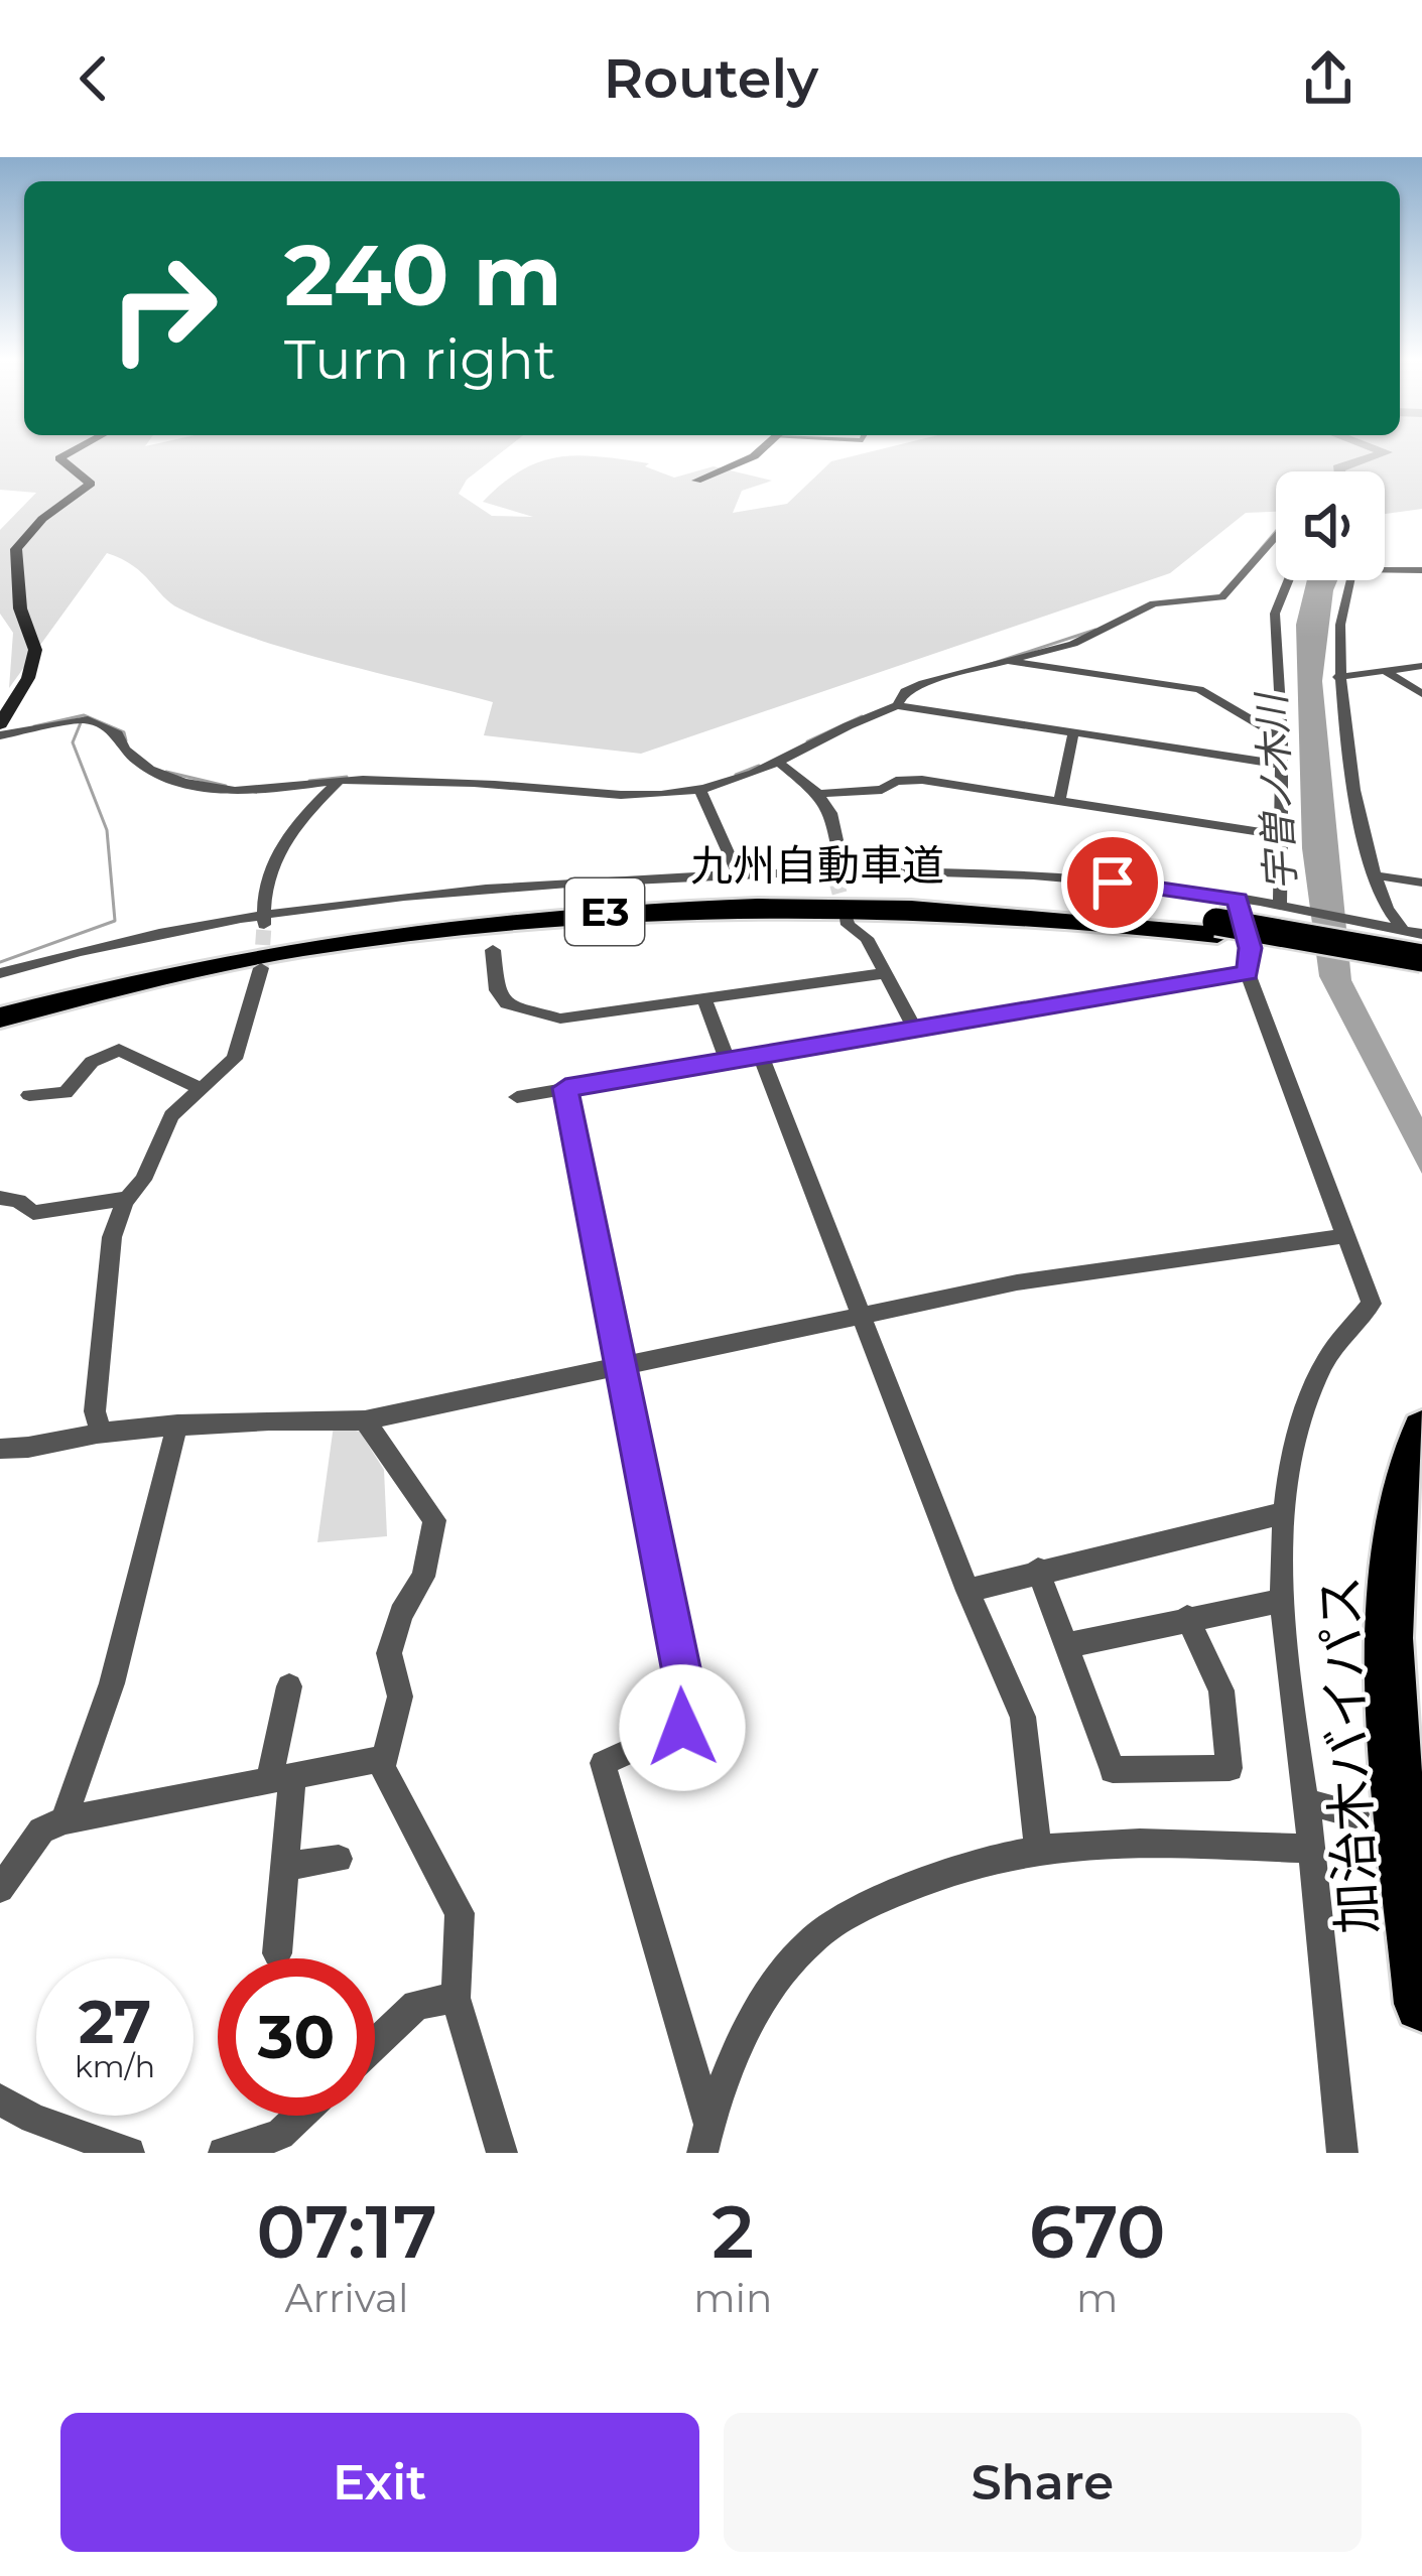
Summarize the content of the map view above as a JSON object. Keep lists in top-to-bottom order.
{
  "streets": {
    "highway": ["九州自動車道", "E3", "加治木バイパス"]
  },
  "water": ["宇曽ノ木川"],
  "page": {
    "header": "Routely",
    "turn": ["240 m", "Turn right"],
    "speed": "27 km/h",
    "limit": "30",
    "eta": [
      "07:17",
      "Arrival",
      "2",
      "min",
      "670",
      "m"
    ],
    "buttons": ["Exit", "Share"]
  }
}
